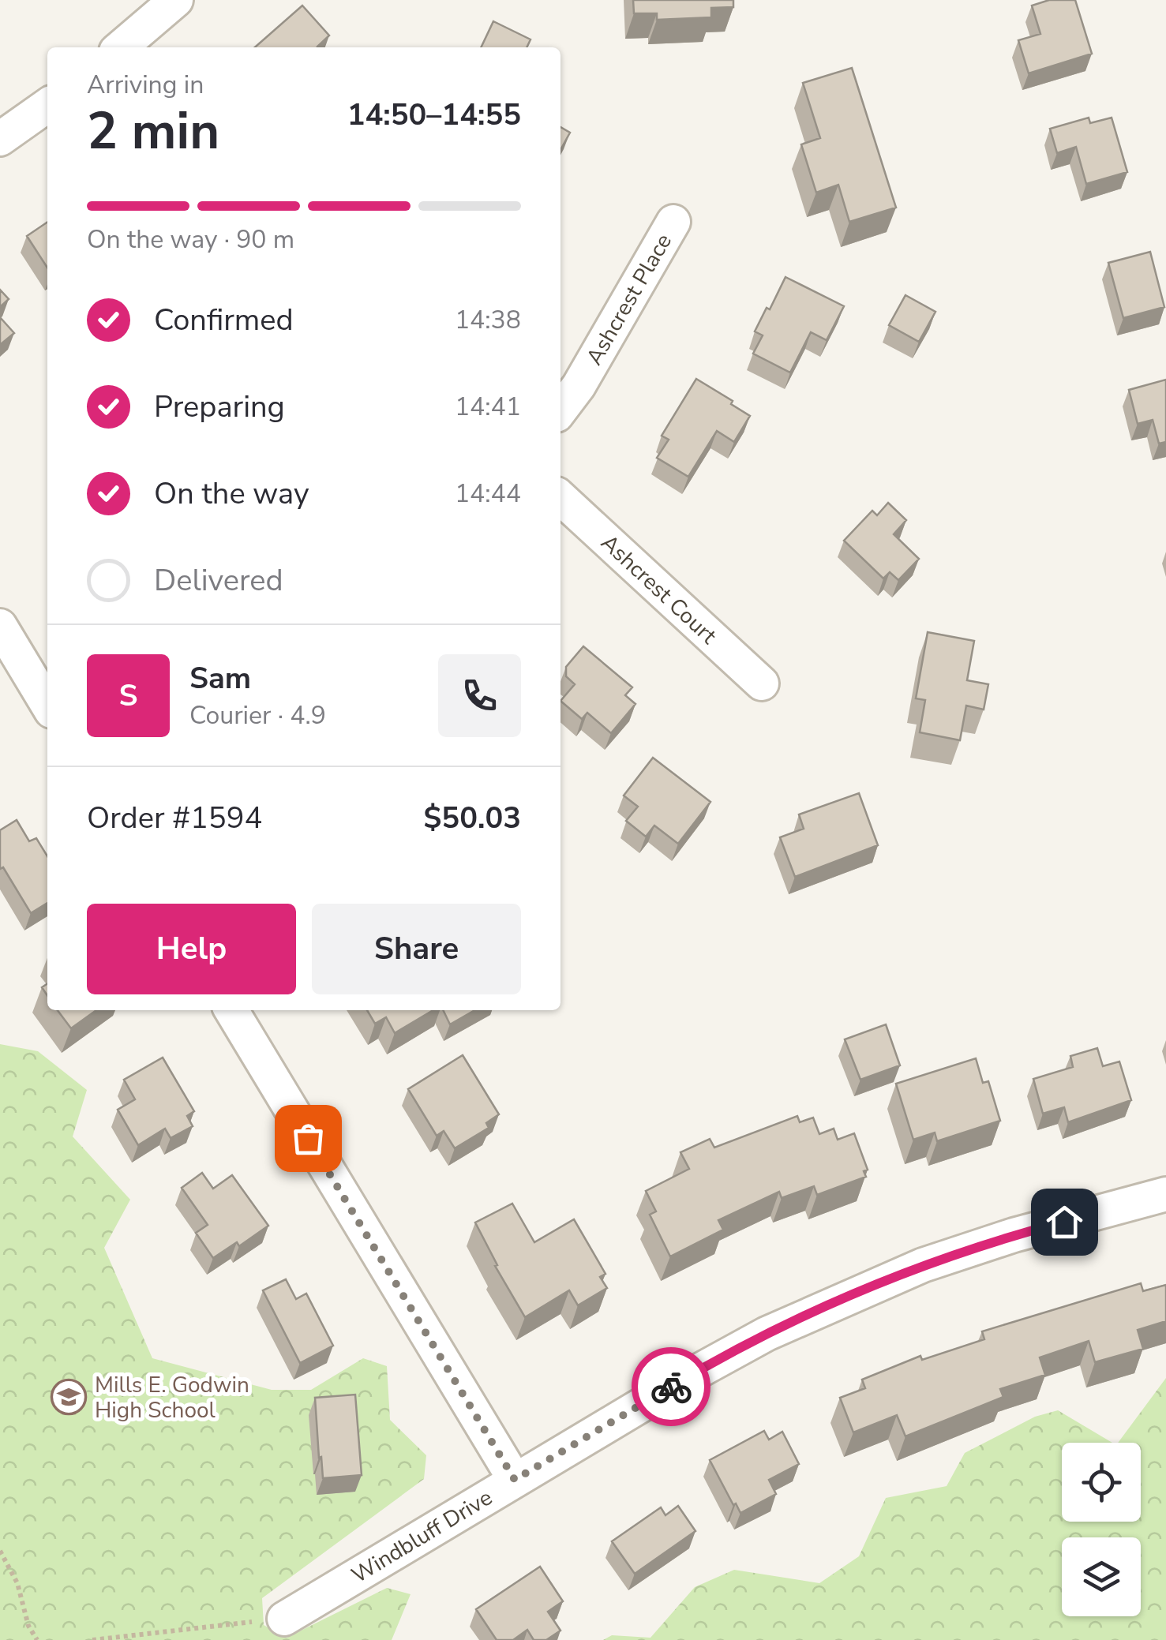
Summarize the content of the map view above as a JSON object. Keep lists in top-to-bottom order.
{
  "streets": {
    "street": ["Ashcrest Place", "Ashcrest Court", "Windbluff Drive"]
  },
  "places": {
    "school or university": ["Mills E. Godwin High School"]
  },
  "page": {
    "heading": ["2 min", "Arriving in", "14:50–14:55"],
    "panel": [
      "Sam",
      "Courier · 4.9",
      "Order #1594",
      "$50.03"
    ],
    "bar": "On the way · 90 m",
    "list": [
      ["Confirmed", "14:38"],
      ["Preparing", "14:41"],
      ["On the way", "14:44"],
      "Delivered"
    ],
    "round": "S",
    "buttons": ["Help", "Share"]
  }
}
